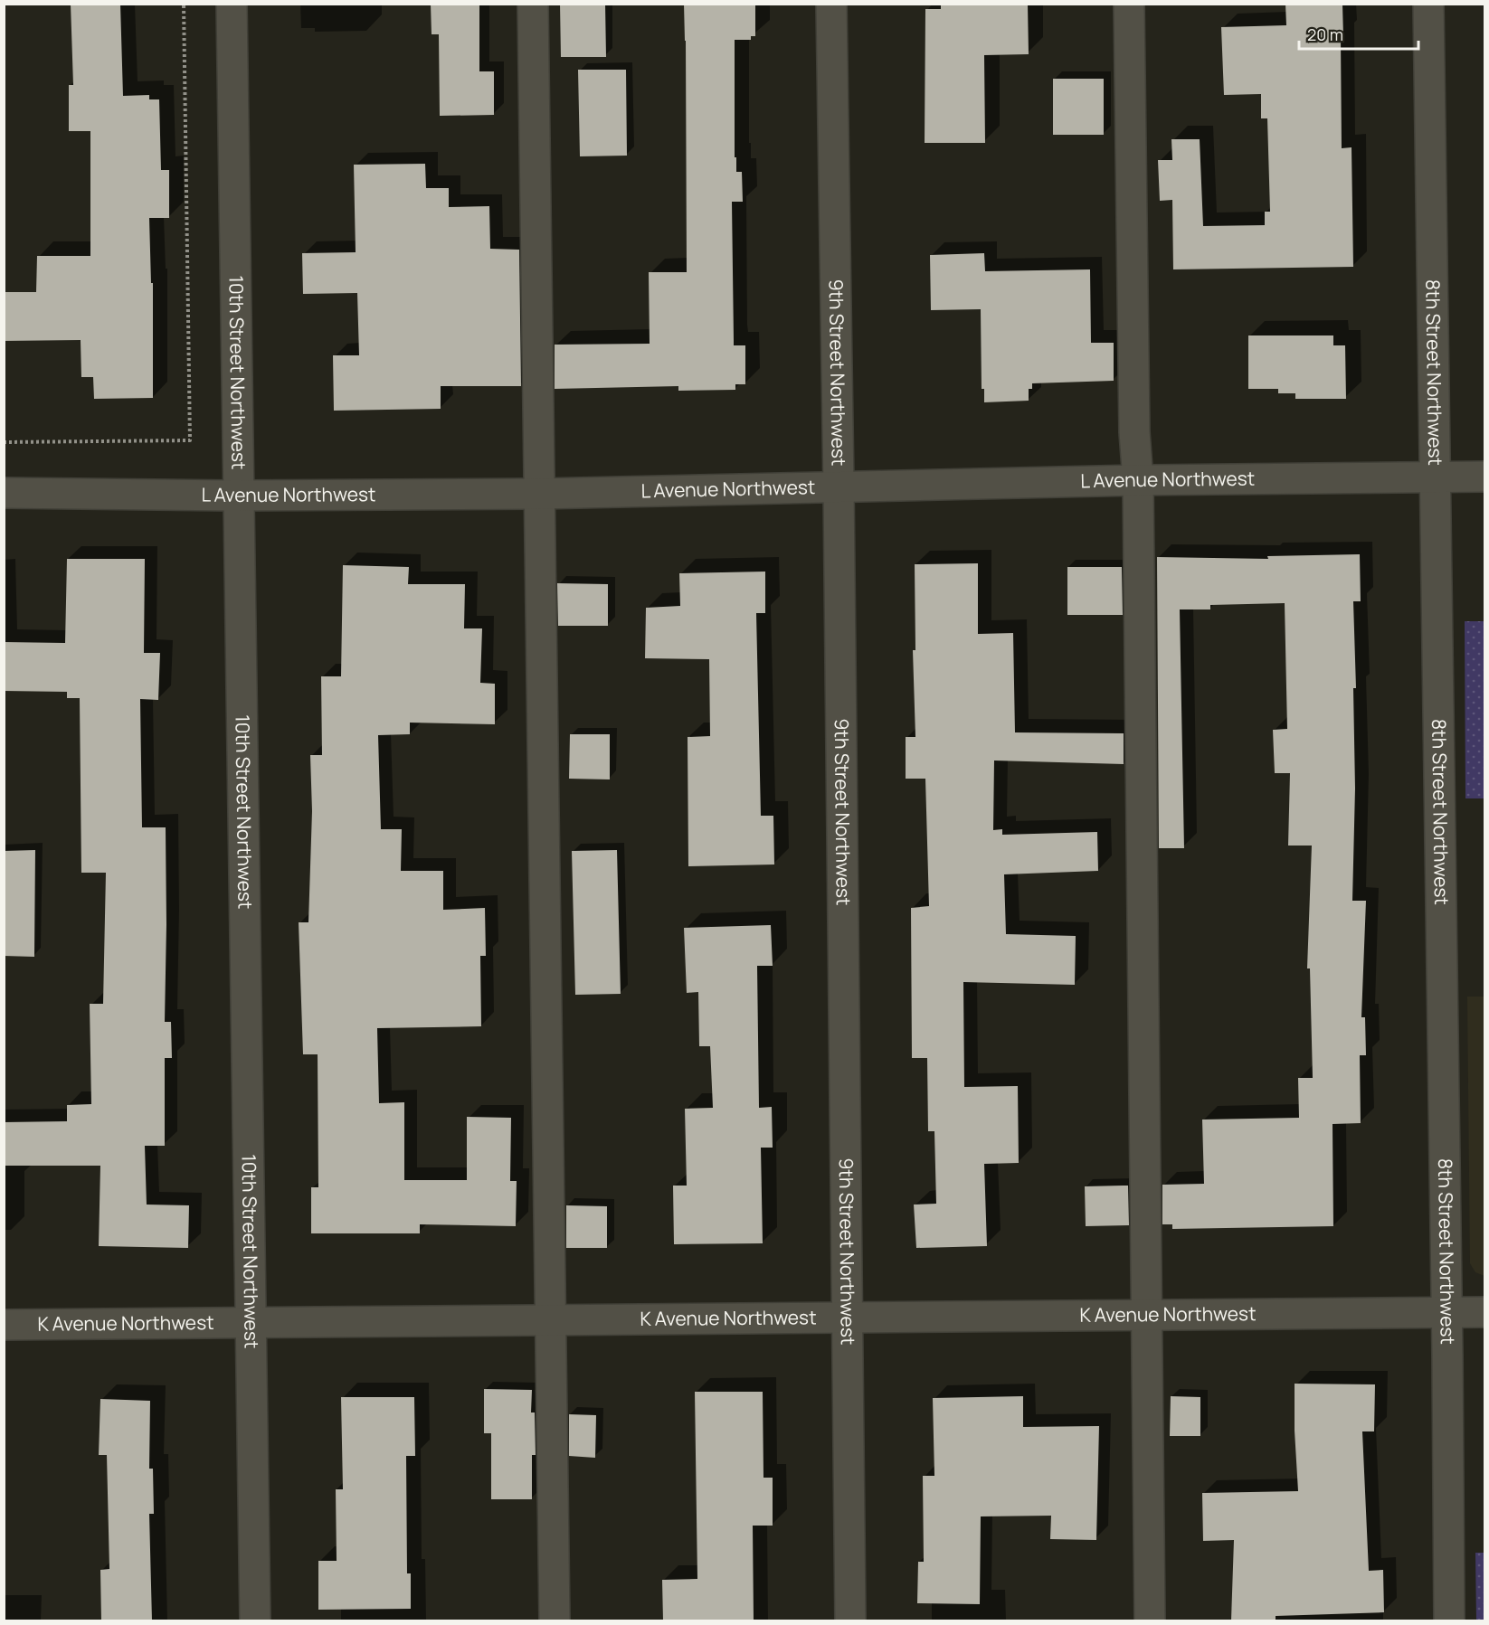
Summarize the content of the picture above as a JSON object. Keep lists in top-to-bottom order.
{
  "streets": {
    "street": [
      "10th Street Northwest",
      "9th Street Northwest",
      "8th Street Northwest",
      "L Avenue Northwest",
      "K Avenue Northwest"
    ]
  },
  "crossings": [
    ["10th Street Northwest", "L Avenue Northwest"],
    ["10th Street Northwest", "K Avenue Northwest"],
    ["9th Street Northwest", "L Avenue Northwest"],
    ["9th Street Northwest", "K Avenue Northwest"],
    ["8th Street Northwest", "L Avenue Northwest"],
    ["8th Street Northwest", "K Avenue Northwest"]
  ],
  "scale_bar": "20 m"
}
